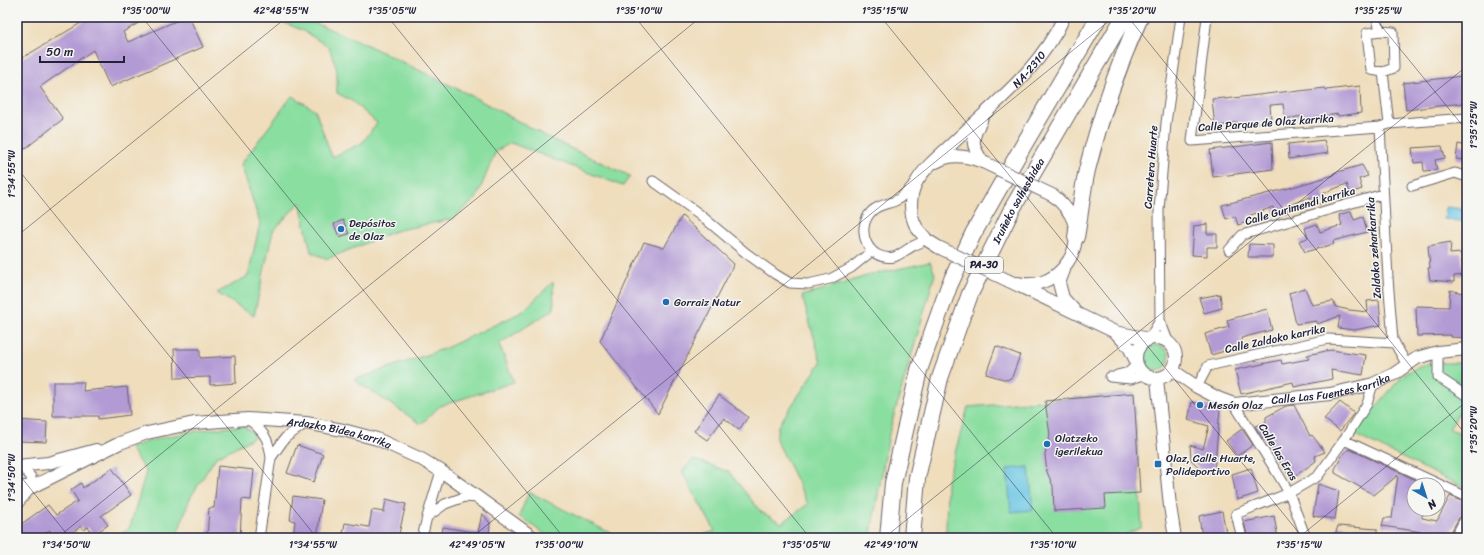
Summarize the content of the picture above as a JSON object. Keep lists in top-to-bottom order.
{
  "streets": {
    "highway": ["Iruñeko saihesbidea", "PA-30"],
    "street": [
      "NA-2310",
      "Calle Parque de Olaz karrika",
      "Carretera Huarte",
      "Calle Gurimendi karrika",
      "Zaldoko zeharkarrika",
      "Calle Zaldoko karrika",
      "Calle Las Fuentes karrika",
      "Ardazko Bidea karrika",
      "Calle las Eras"
    ]
  },
  "crossings": [
    ["Calle Parque de Olaz karrika", "Zaldoko zeharkarrika"],
    ["Carretera Huarte", "Calle Las Fuentes karrika"],
    ["Calle Gurimendi karrika", "Zaldoko zeharkarrika"],
    ["Zaldoko zeharkarrika", "Calle Zaldoko karrika"],
    ["Zaldoko zeharkarrika", "Calle Las Fuentes karrika"],
    ["Calle Zaldoko karrika", "Calle Las Fuentes karrika"],
    ["Calle Las Fuentes karrika", "Calle las Eras"]
  ],
  "places": {
    "other": [
      "Depósitos de Olaz",
      "Gorraiz Natur",
      "Mesón Olaz",
      "Olatzeko igerilekua"
    ],
    "transit": ["Olaz, Calle Huarte, Polideportivo"]
  },
  "scale_bar": "50 m",
  "north": "bottom right",
  "coordinates": [
    "1°35'00\"W",
    "42°48'55\"N",
    "1°35'05\"W",
    "1°35'10\"W",
    "1°35'15\"W",
    "1°35'20\"W",
    "1°35'25\"W",
    "1°34'55\"W",
    "1°34'50\"W",
    "42°49'05\"N",
    "42°49'10\"N"
  ]
}
